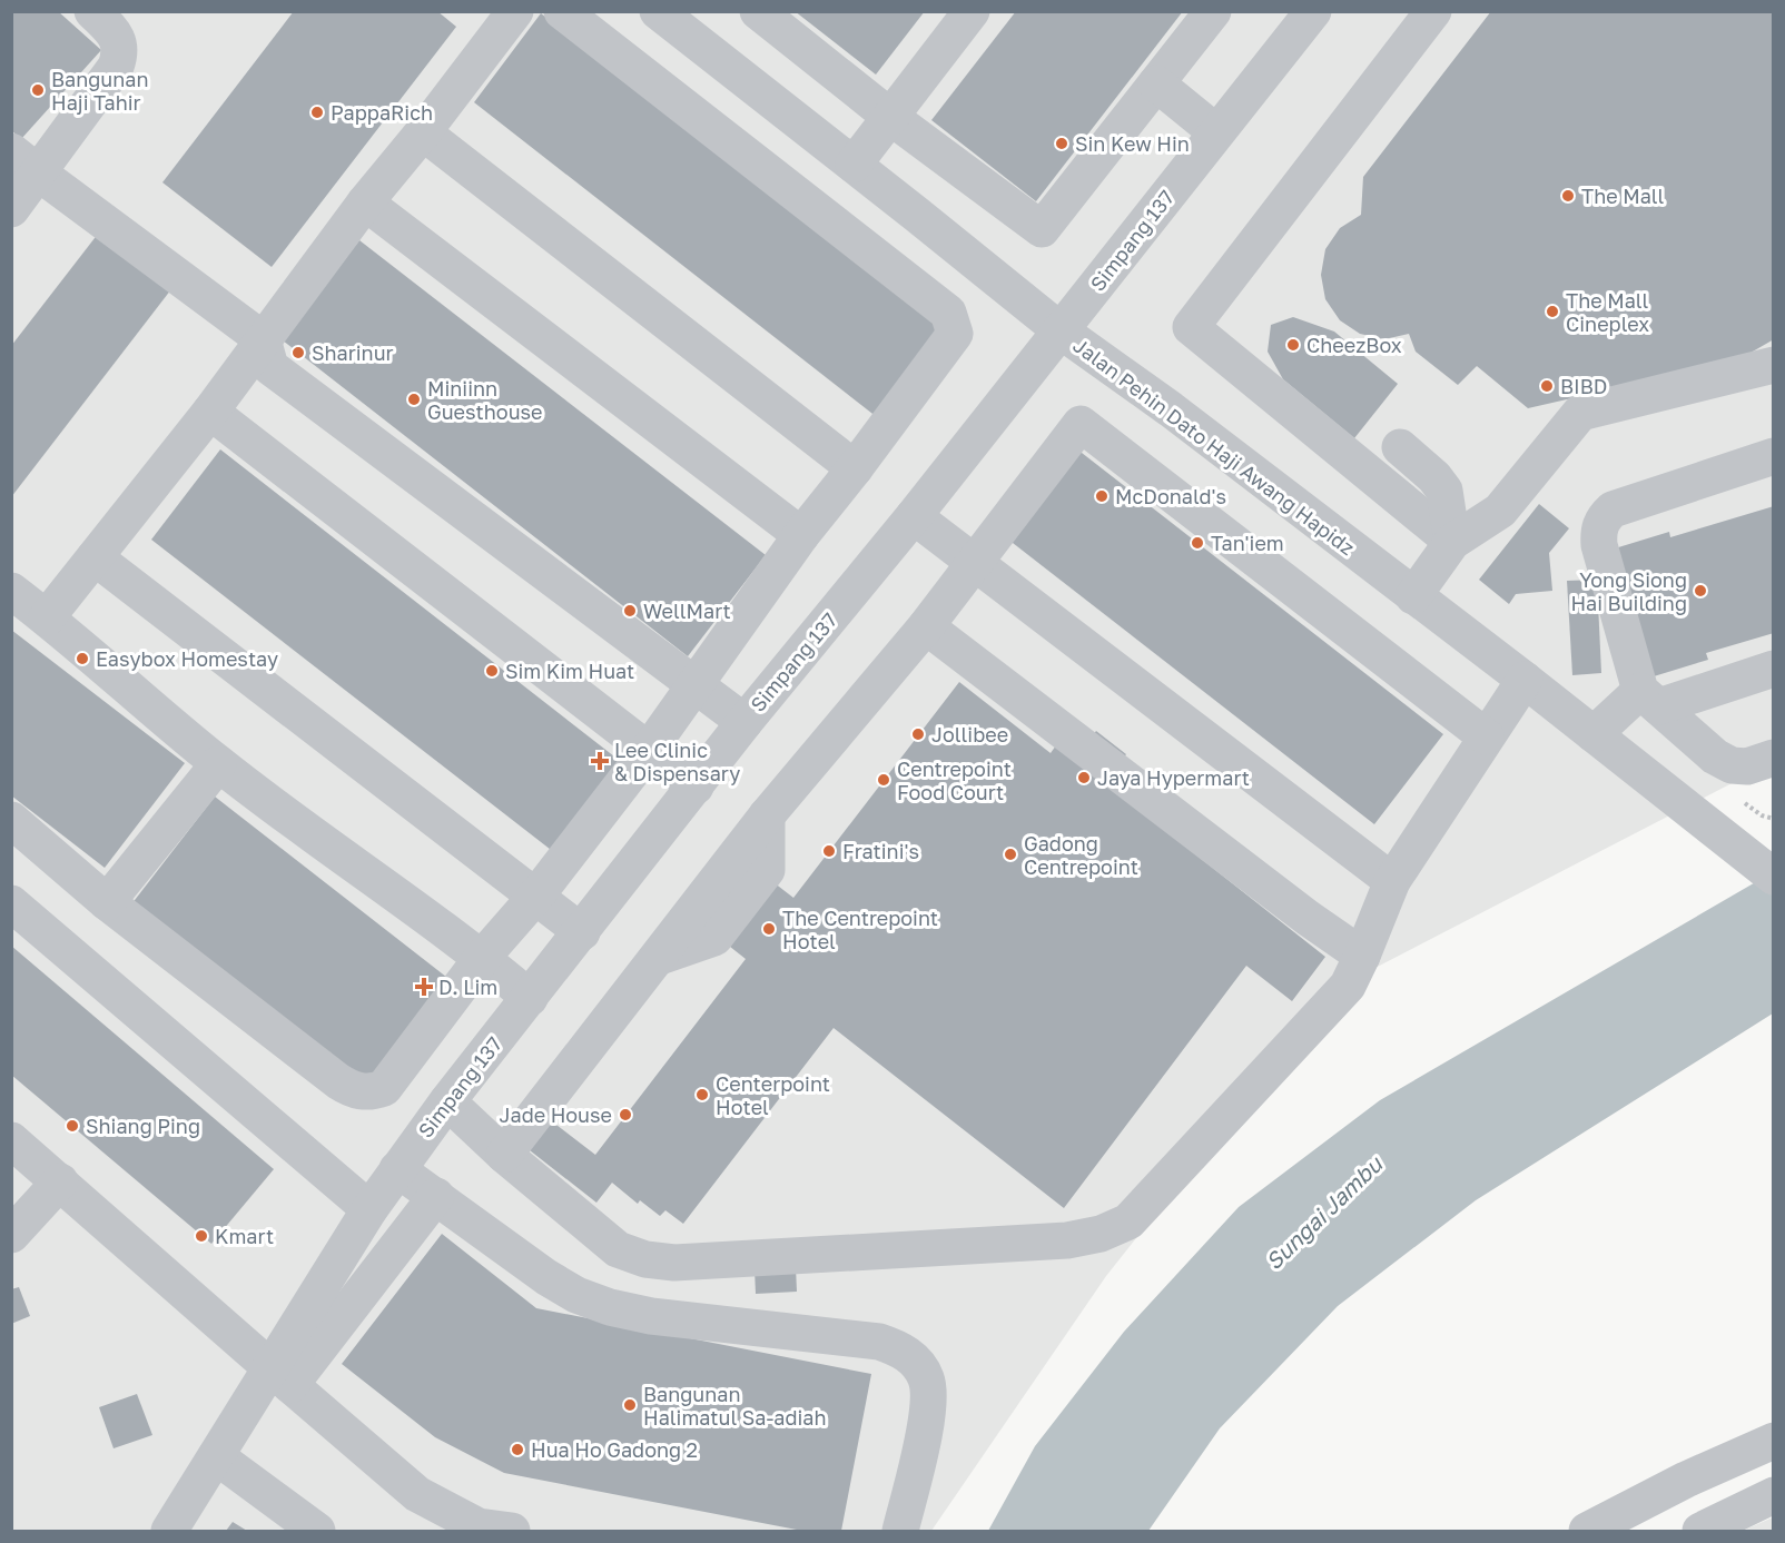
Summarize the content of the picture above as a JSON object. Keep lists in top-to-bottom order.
{
  "streets": {
    "street": ["Simpang 137", "Jalan Pehin Dato Haji Awang Hapidz"]
  },
  "crossings": [
    ["Simpang 137", "Jalan Pehin Dato Haji Awang Hapidz"]
  ],
  "water": ["Sungai Jambu"],
  "places": {
    "other": [
      "Bangunan Haji Tahir",
      "PappaRich",
      "Sin Kew Hin",
      "The Mall",
      "The Mall Cineplex",
      "CheezBox",
      "Sharinur",
      "BIBD",
      "Miniinn Guesthouse",
      "McDonald's",
      "Tan'iem",
      "Yong Siong Hai Building",
      "WellMart",
      "Easybox Homestay",
      "Sim Kim Huat",
      "Jollibee",
      "Jaya Hypermart",
      "Centrepoint Food Court",
      "Fratini's",
      "Gadong Centrepoint",
      "The Centrepoint Hotel",
      "Centerpoint Hotel",
      "Jade House",
      "Shiang Ping",
      "Kmart",
      "Bangunan Halimatul Sa-adiah",
      "Hua Ho Gadong 2"
    ],
    "health": ["Lee Clinic & Dispensary", "D. Lim"]
  }
}
